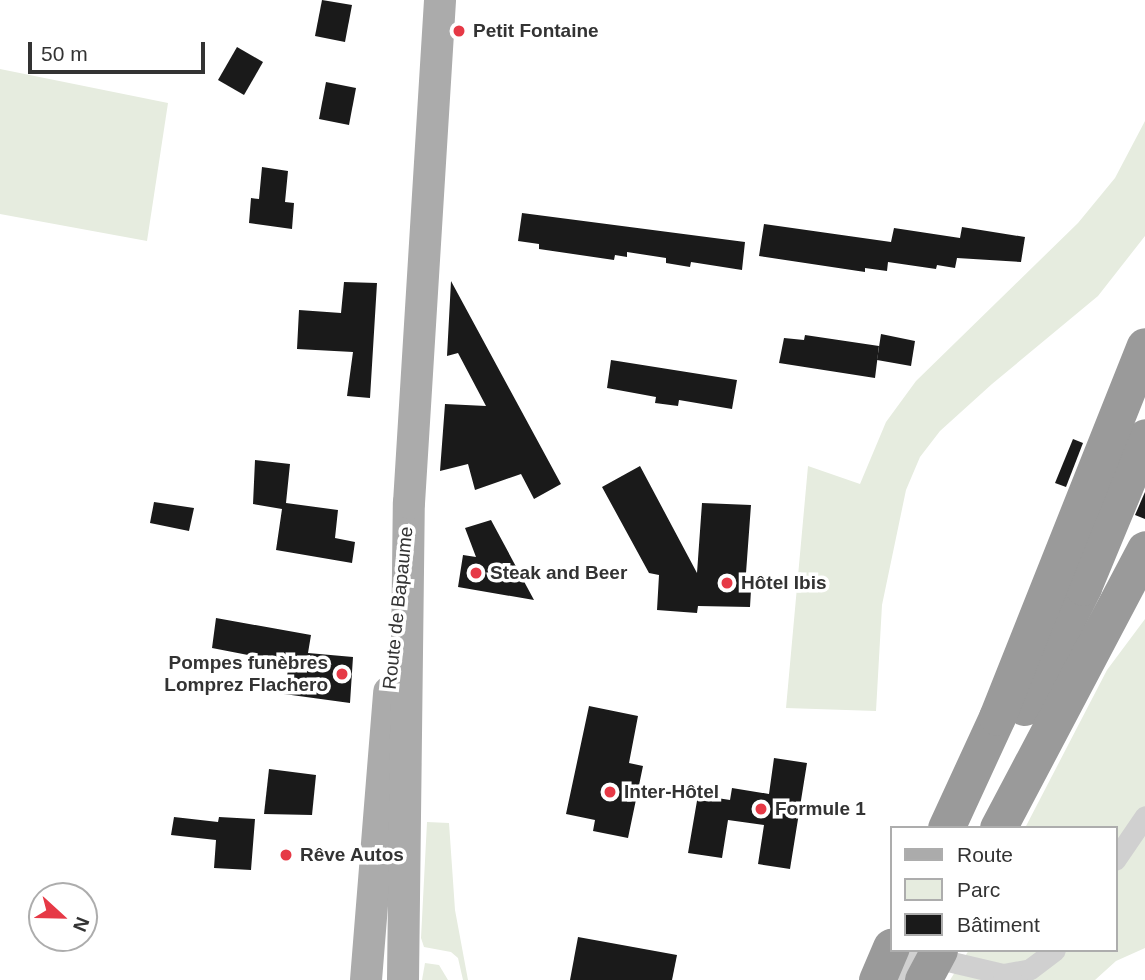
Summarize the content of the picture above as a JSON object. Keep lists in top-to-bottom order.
{
  "streets": {
    "main road": ["Route de Bapaume"]
  },
  "places": [
    "Petit Fontaine",
    "Steak and Beer",
    "Hôtel Ibis",
    "Pompes funèbres Lomprez Flachero",
    "Inter-Hôtel",
    "Formule 1",
    "Rêve Autos"
  ],
  "legend": ["Route", "Parc", "Bâtiment"],
  "scale_bar": "50 m",
  "north": "right"
}
